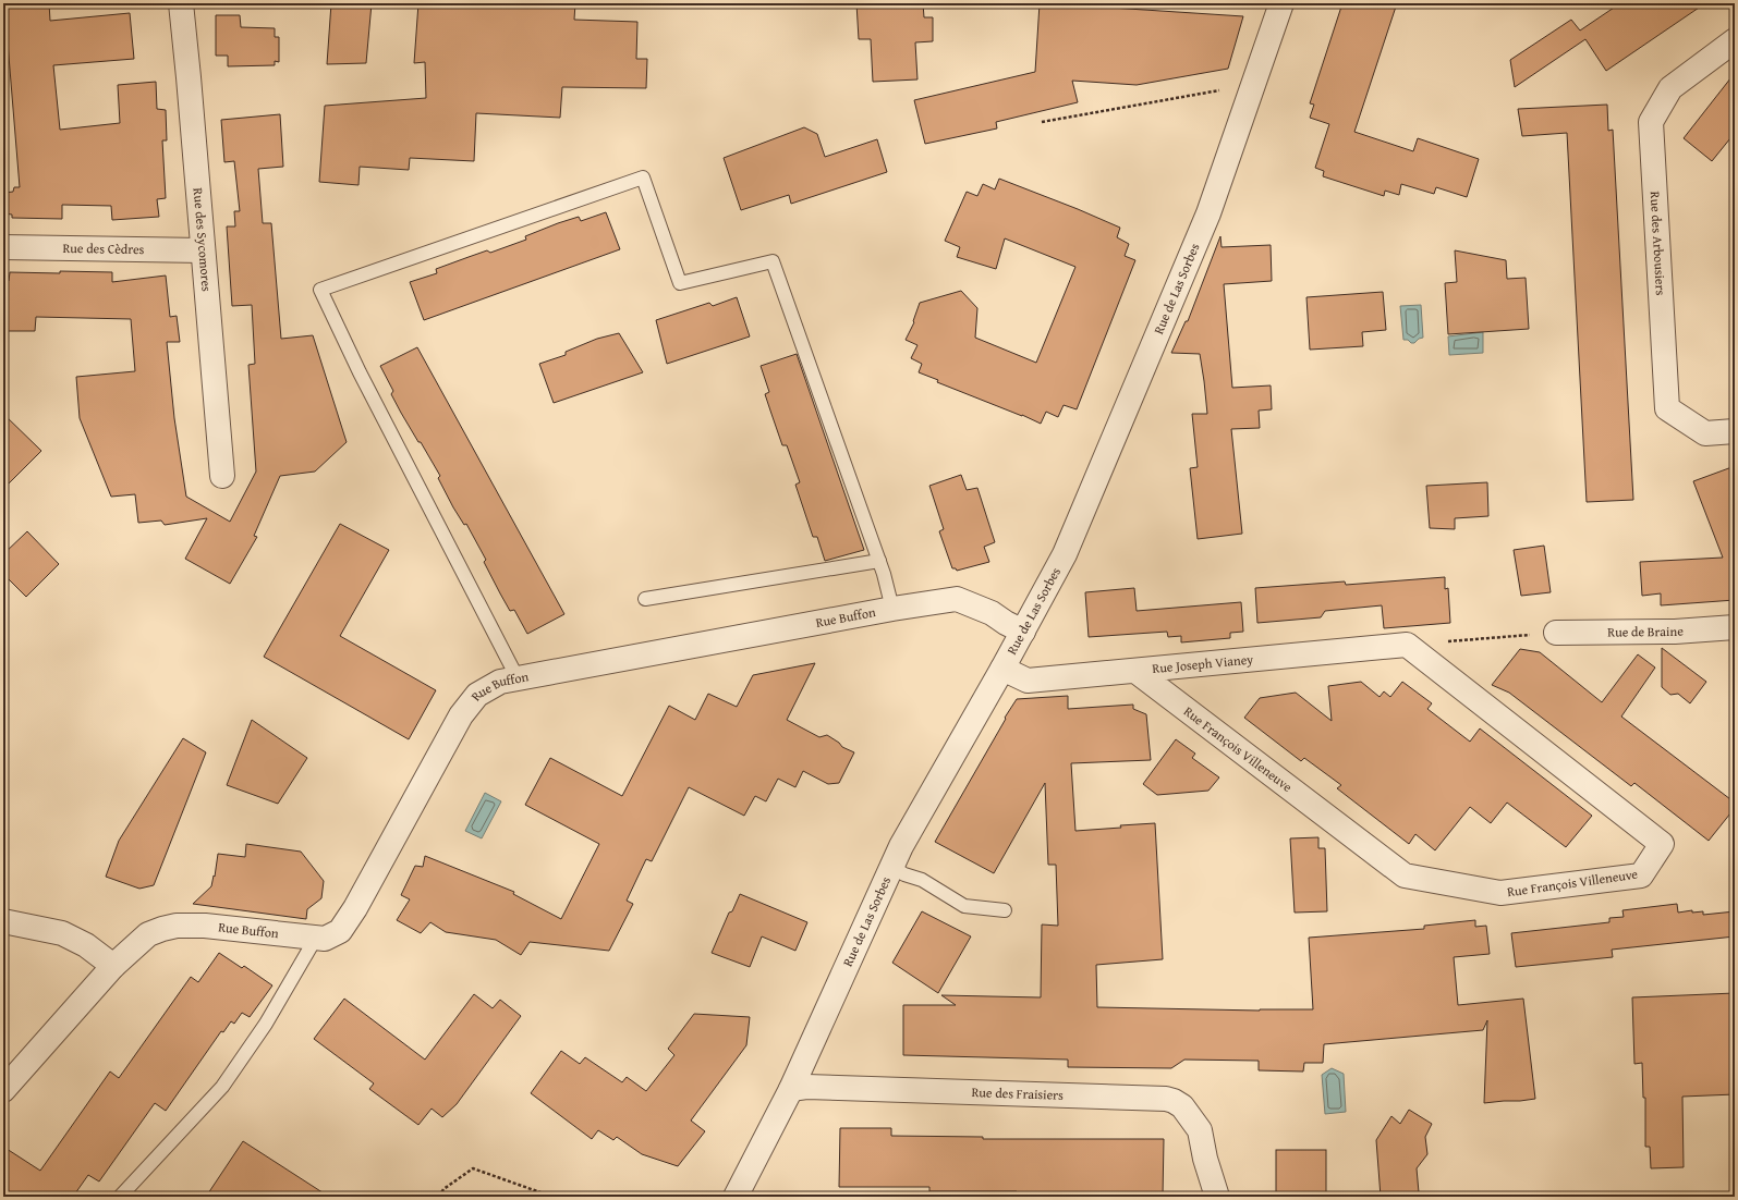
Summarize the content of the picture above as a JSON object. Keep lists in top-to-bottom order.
{
  "streets": {
    "street": [
      "Rue des Sycomores",
      "Rue des Arbousiers",
      "Rue des Cèdres",
      "Rue de Las Sorbes",
      "Rue Buffon",
      "Rue de Braine",
      "Rue Joseph Vianey",
      "Rue François Villeneuve",
      "Rue des Fraisiers"
    ]
  },
  "crossings": [
    ["Rue des Sycomores", "Rue des Cèdres"],
    ["Rue de Las Sorbes", "Rue Buffon"],
    ["Rue de Las Sorbes", "Rue Joseph Vianey"],
    ["Rue de Las Sorbes", "Rue des Fraisiers"],
    ["Rue Joseph Vianey", "Rue François Villeneuve"]
  ]
}
